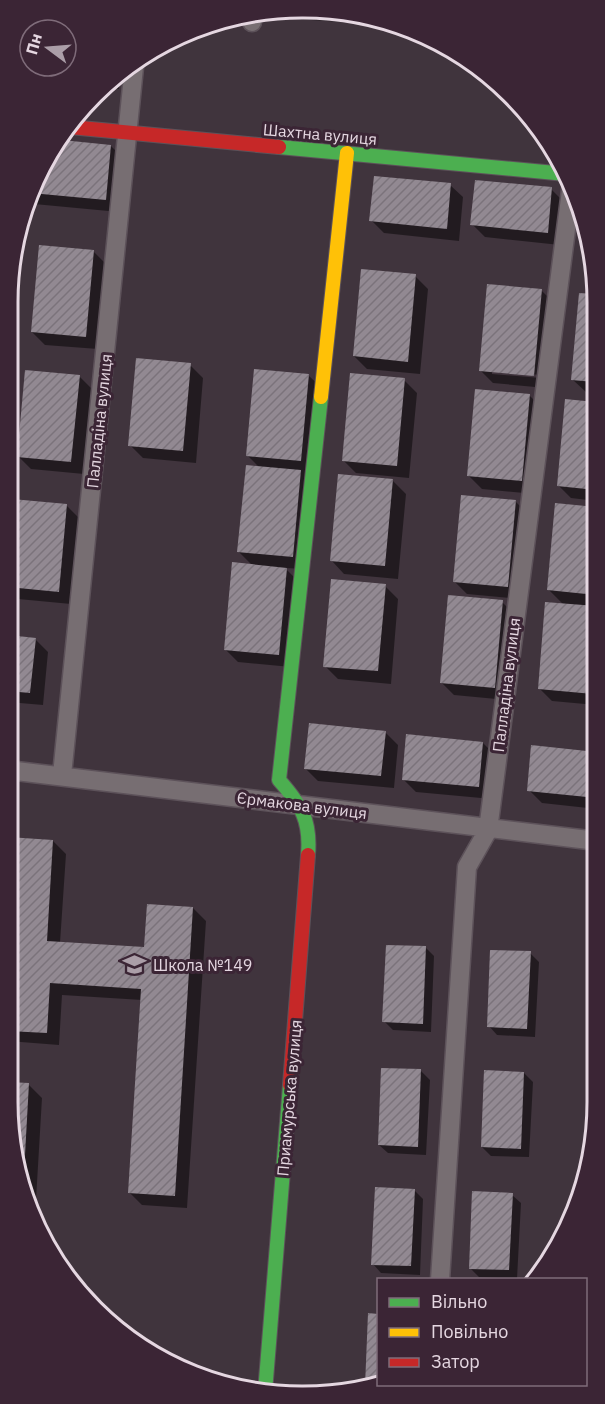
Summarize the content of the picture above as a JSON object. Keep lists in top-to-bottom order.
{
  "streets": {
    "street": [
      "Шахтна вулиця",
      "Палладіна вулиця",
      "Єрмакова вулиця",
      "Приамурська вулиця"
    ]
  },
  "crossings": [
    ["Шахтна вулиця", "Палладіна вулиця"],
    ["Палладіна вулиця", "Єрмакова вулиця"],
    ["Єрмакова вулиця", "Приамурська вулиця"]
  ],
  "places": {
    "school or university": ["Школа №149"]
  },
  "legend": ["Вільно", "Повільно", "Затор"],
  "north": "left"
}
